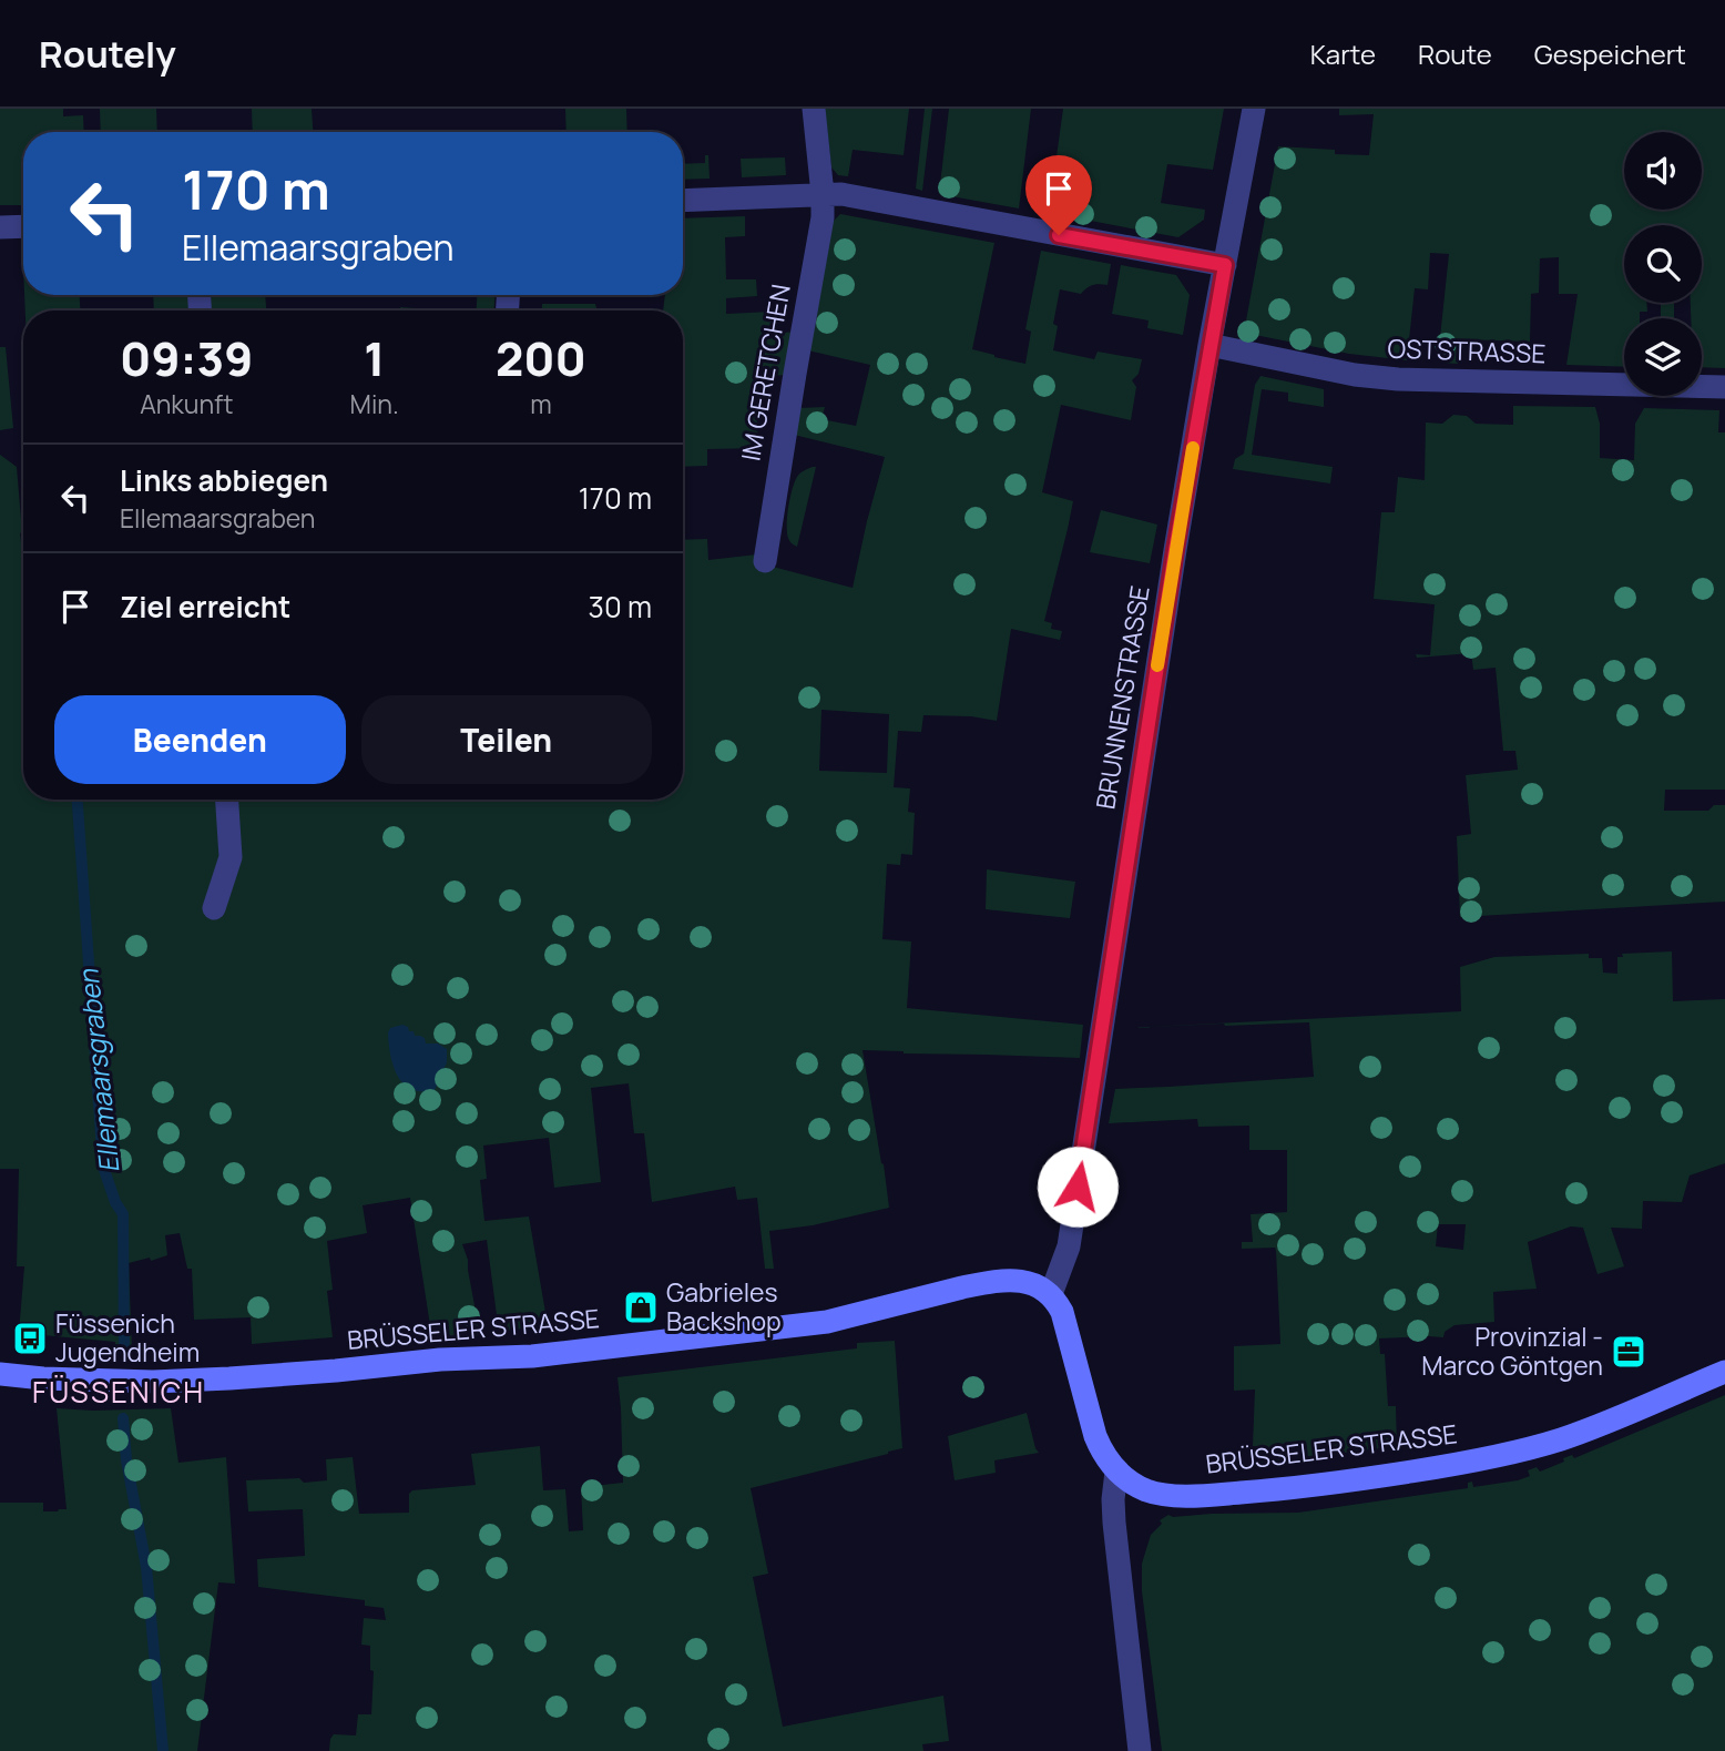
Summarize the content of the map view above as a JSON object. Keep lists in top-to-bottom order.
{
  "streets": {
    "street": [
      "OSTSTRASSE",
      "IM GERETCHEN",
      "BRUNNENSTRASSE",
      "BRÜSSELER STRASSE"
    ]
  },
  "crossings": [
    ["OSTSTRASSE", "BRUNNENSTRASSE"],
    ["BRUNNENSTRASSE", "BRÜSSELER STRASSE"]
  ],
  "districts": ["FÜSSENICH"],
  "water": ["Ellemaarsgraben"],
  "places": {
    "shop": ["Gabrieles Backshop"],
    "bus stop": ["Füssenich Jugendheim"],
    "office": ["Provinzial - Marco Göntgen"]
  },
  "page": {
    "header": "Routely",
    "nav": ["Karte", "Route", "Gespeichert"],
    "turn": ["170 m", "Ellemaarsgraben"],
    "eta": [
      "09:39",
      "Ankunft",
      "1",
      "Min.",
      "200",
      "m"
    ],
    "list": [
      {
        "name": "Links abbiegen",
        "note": "Ellemaarsgraben",
        "value": "170 m"
      },
      {
        "name": "Ziel erreicht",
        "value": "30 m"
      }
    ],
    "buttons": ["Beenden", "Teilen"]
  }
}
